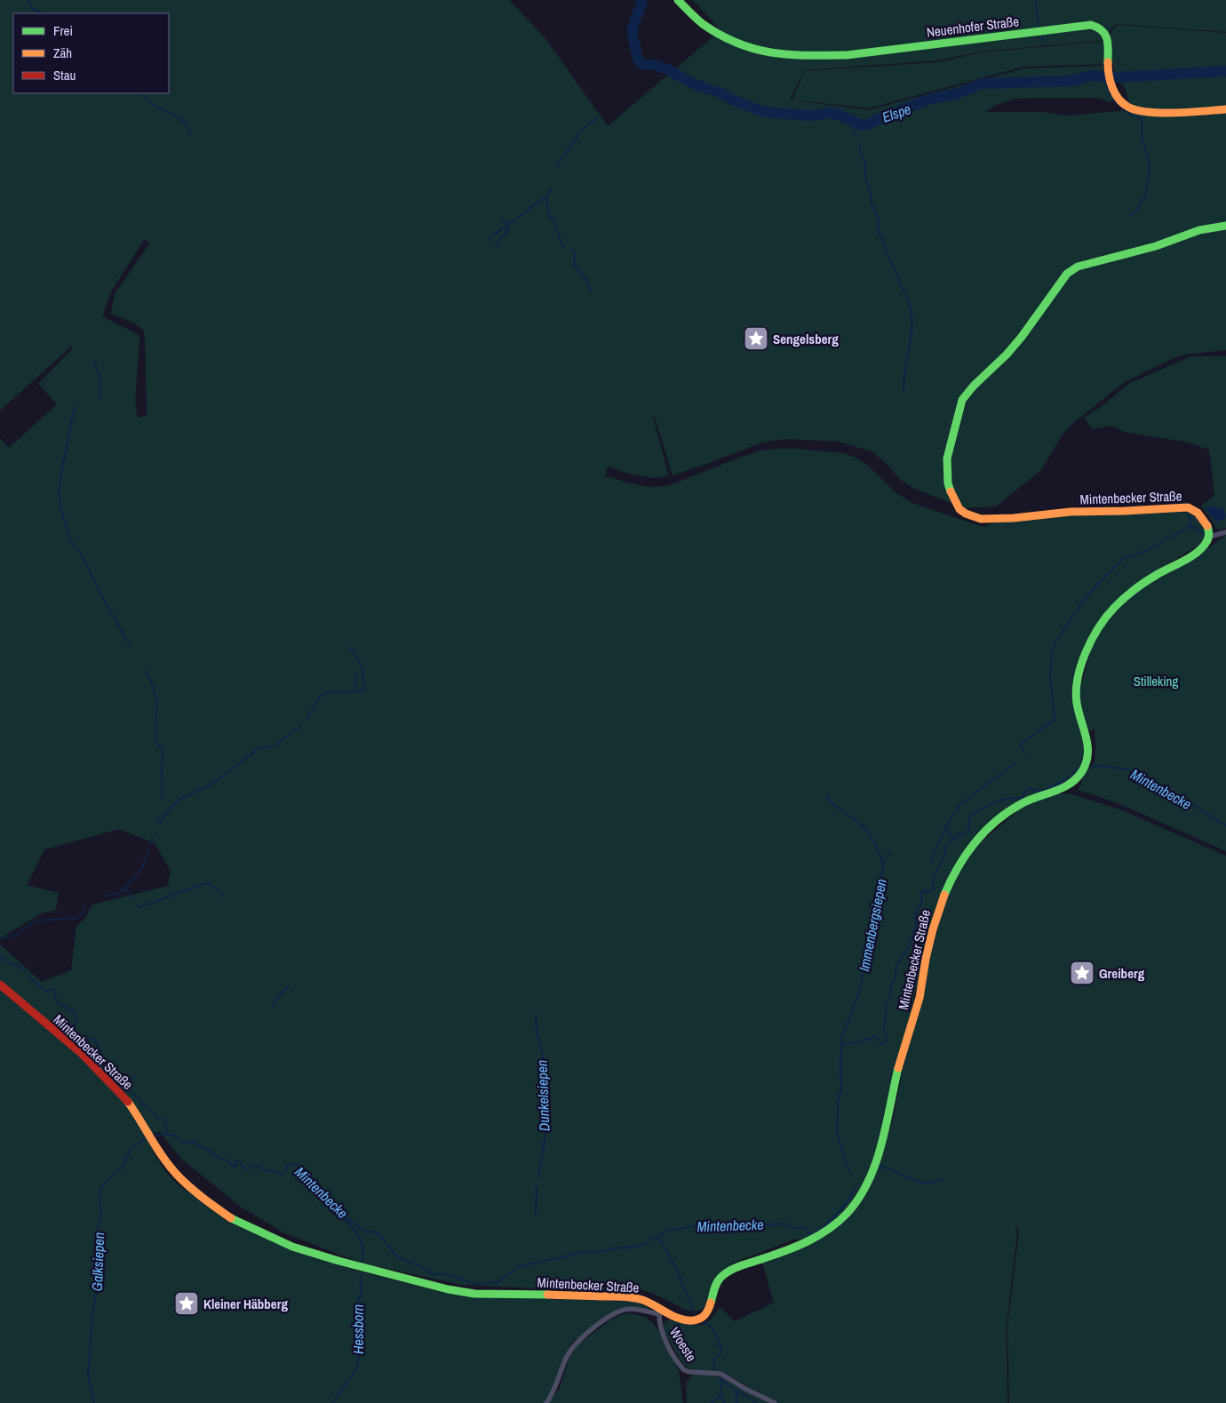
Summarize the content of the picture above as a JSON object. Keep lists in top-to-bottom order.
{
  "streets": {
    "street": ["Neuenhofer Straße", "Mintenbecker Straße", "Woeste"]
  },
  "crossings": [
    ["Mintenbecker Straße", "Woeste"]
  ],
  "water": [
    "Elspe",
    "Mintenbecke",
    "Immenbergsiepen",
    "Dunkelsiepen",
    "Galksiepen",
    "Hessborn"
  ],
  "parks": ["Stilleking"],
  "places": {
    "place": ["Sengelsberg", "Greiberg", "Kleiner Häbberg"]
  },
  "legend": ["Frei", "Zäh", "Stau"]
}
